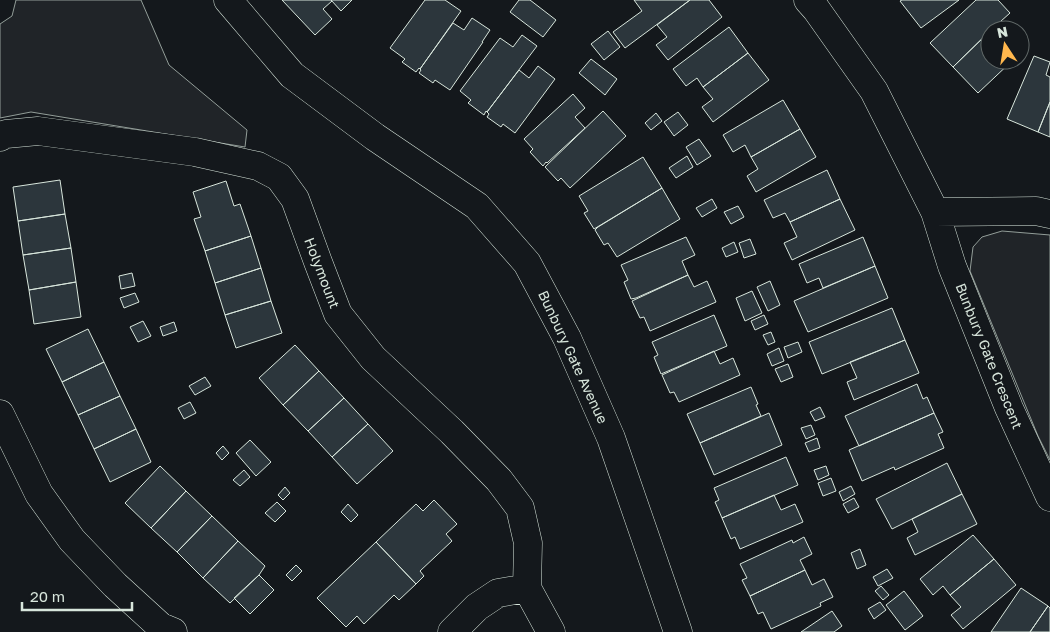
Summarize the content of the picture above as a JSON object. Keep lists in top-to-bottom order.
{
  "streets": {
    "street": ["Holymount", "Bunbury Gate Crescent", "Bunbury Gate Avenue"]
  },
  "scale_bar": "20 m",
  "north": "top"
}
